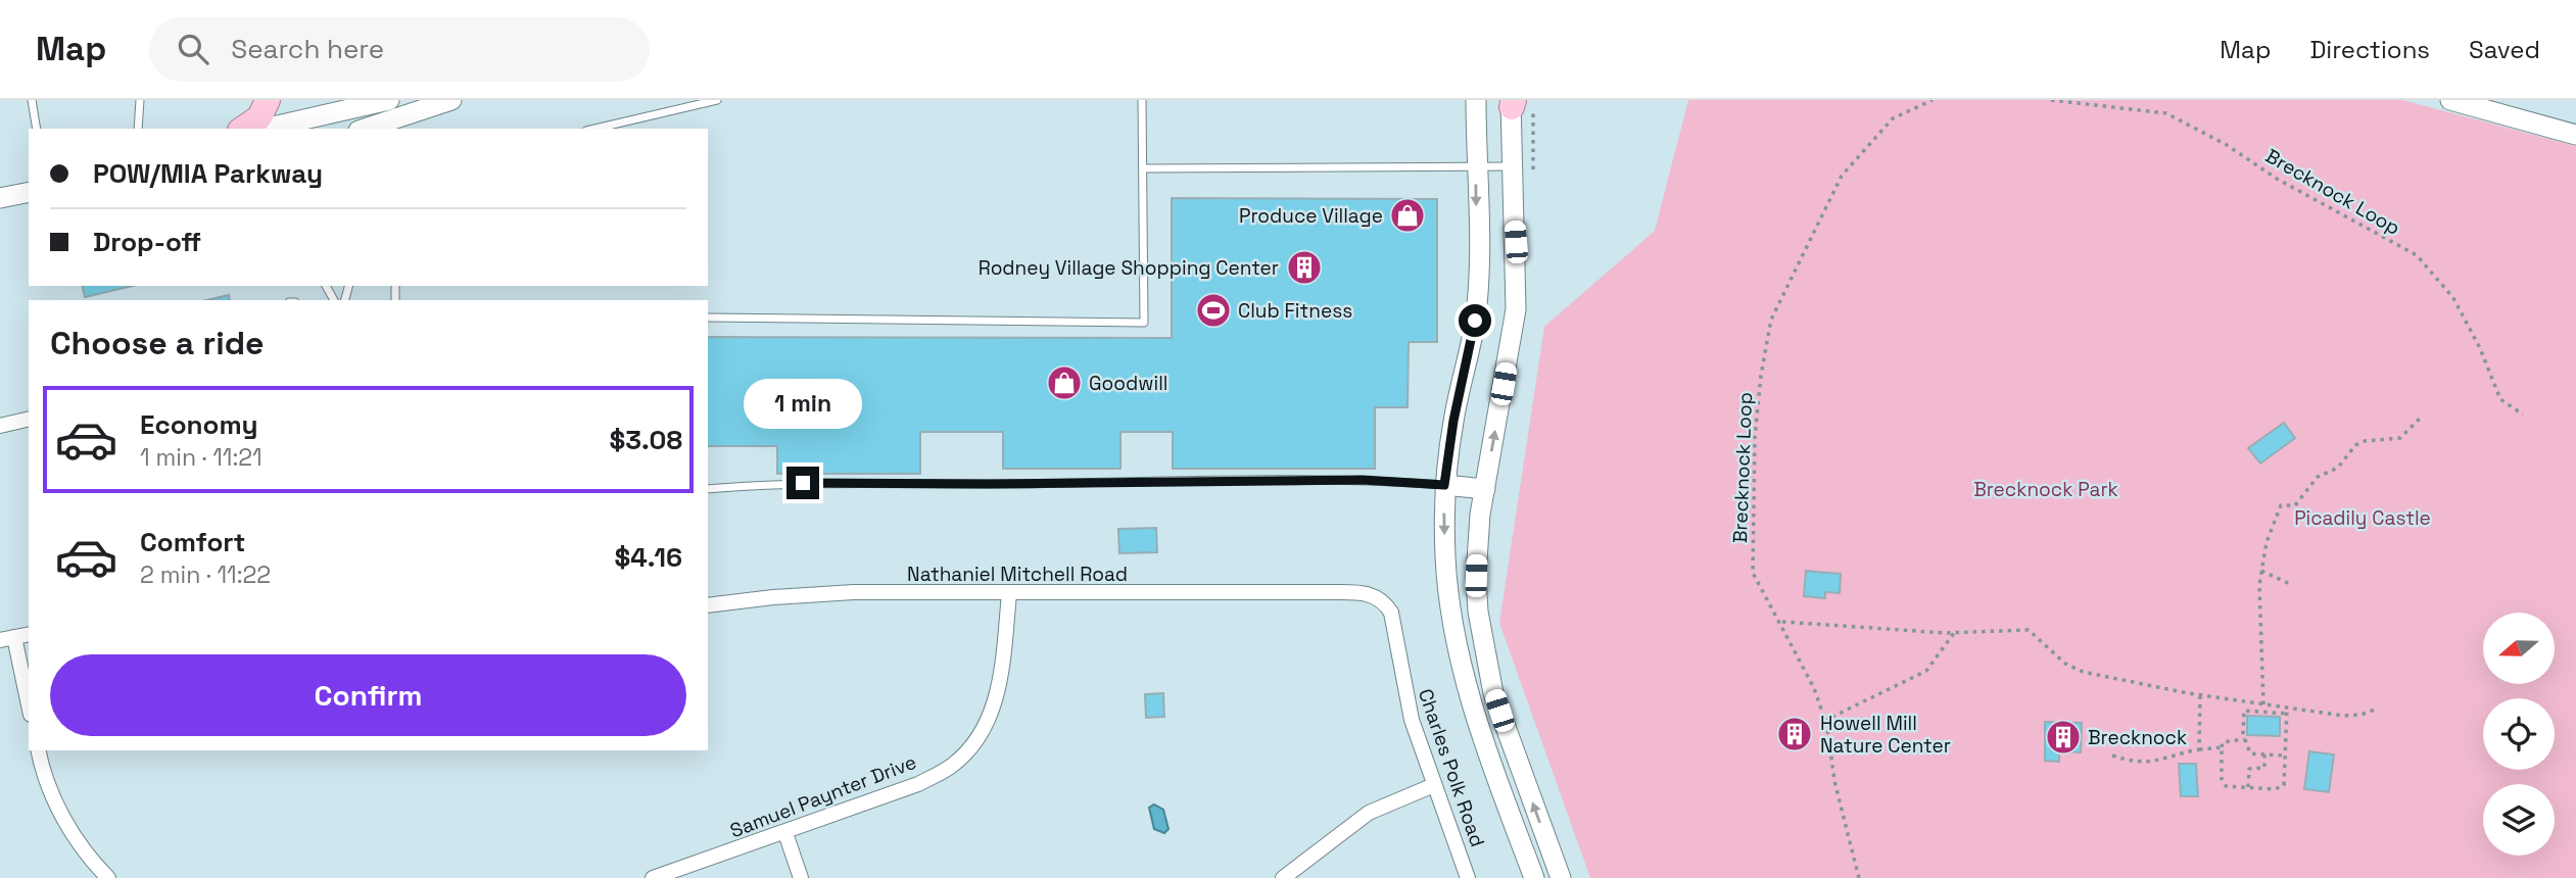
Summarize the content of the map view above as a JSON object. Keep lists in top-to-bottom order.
{
  "streets": {
    "street": ["Nathaniel Mitchell Road", "Charles Polk Road", "Samuel Paynter Drive"],
    "path": ["Brecknock Loop"]
  },
  "crossings": [
    ["Nathaniel Mitchell Road", "Charles Polk Road"],
    ["Nathaniel Mitchell Road", "Samuel Paynter Drive"]
  ],
  "parks": ["Brecknock Park", "Picadily Castle"],
  "places": {
    "shop": ["Produce Village", "Goodwill"],
    "building": ["Rodney Village Shopping Center", "Howell Mill Nature Center", "Brecknock"],
    "sports": ["Club Fitness"]
  },
  "north": "left",
  "page": {
    "header": "Map",
    "search": "Search here",
    "nav": ["Map", "Directions", "Saved"],
    "banner": ["POW/MIA Parkway", "Drop-off"],
    "heading": "Choose a ride",
    "bubble": "1 min",
    "list": [
      {
        "name": "Economy",
        "note": "1 min · 11:21",
        "value": "$3.08"
      },
      {
        "name": "Comfort",
        "note": "2 min · 11:22",
        "value": "$4.16"
      }
    ],
    "buttons": "Confirm"
  }
}
